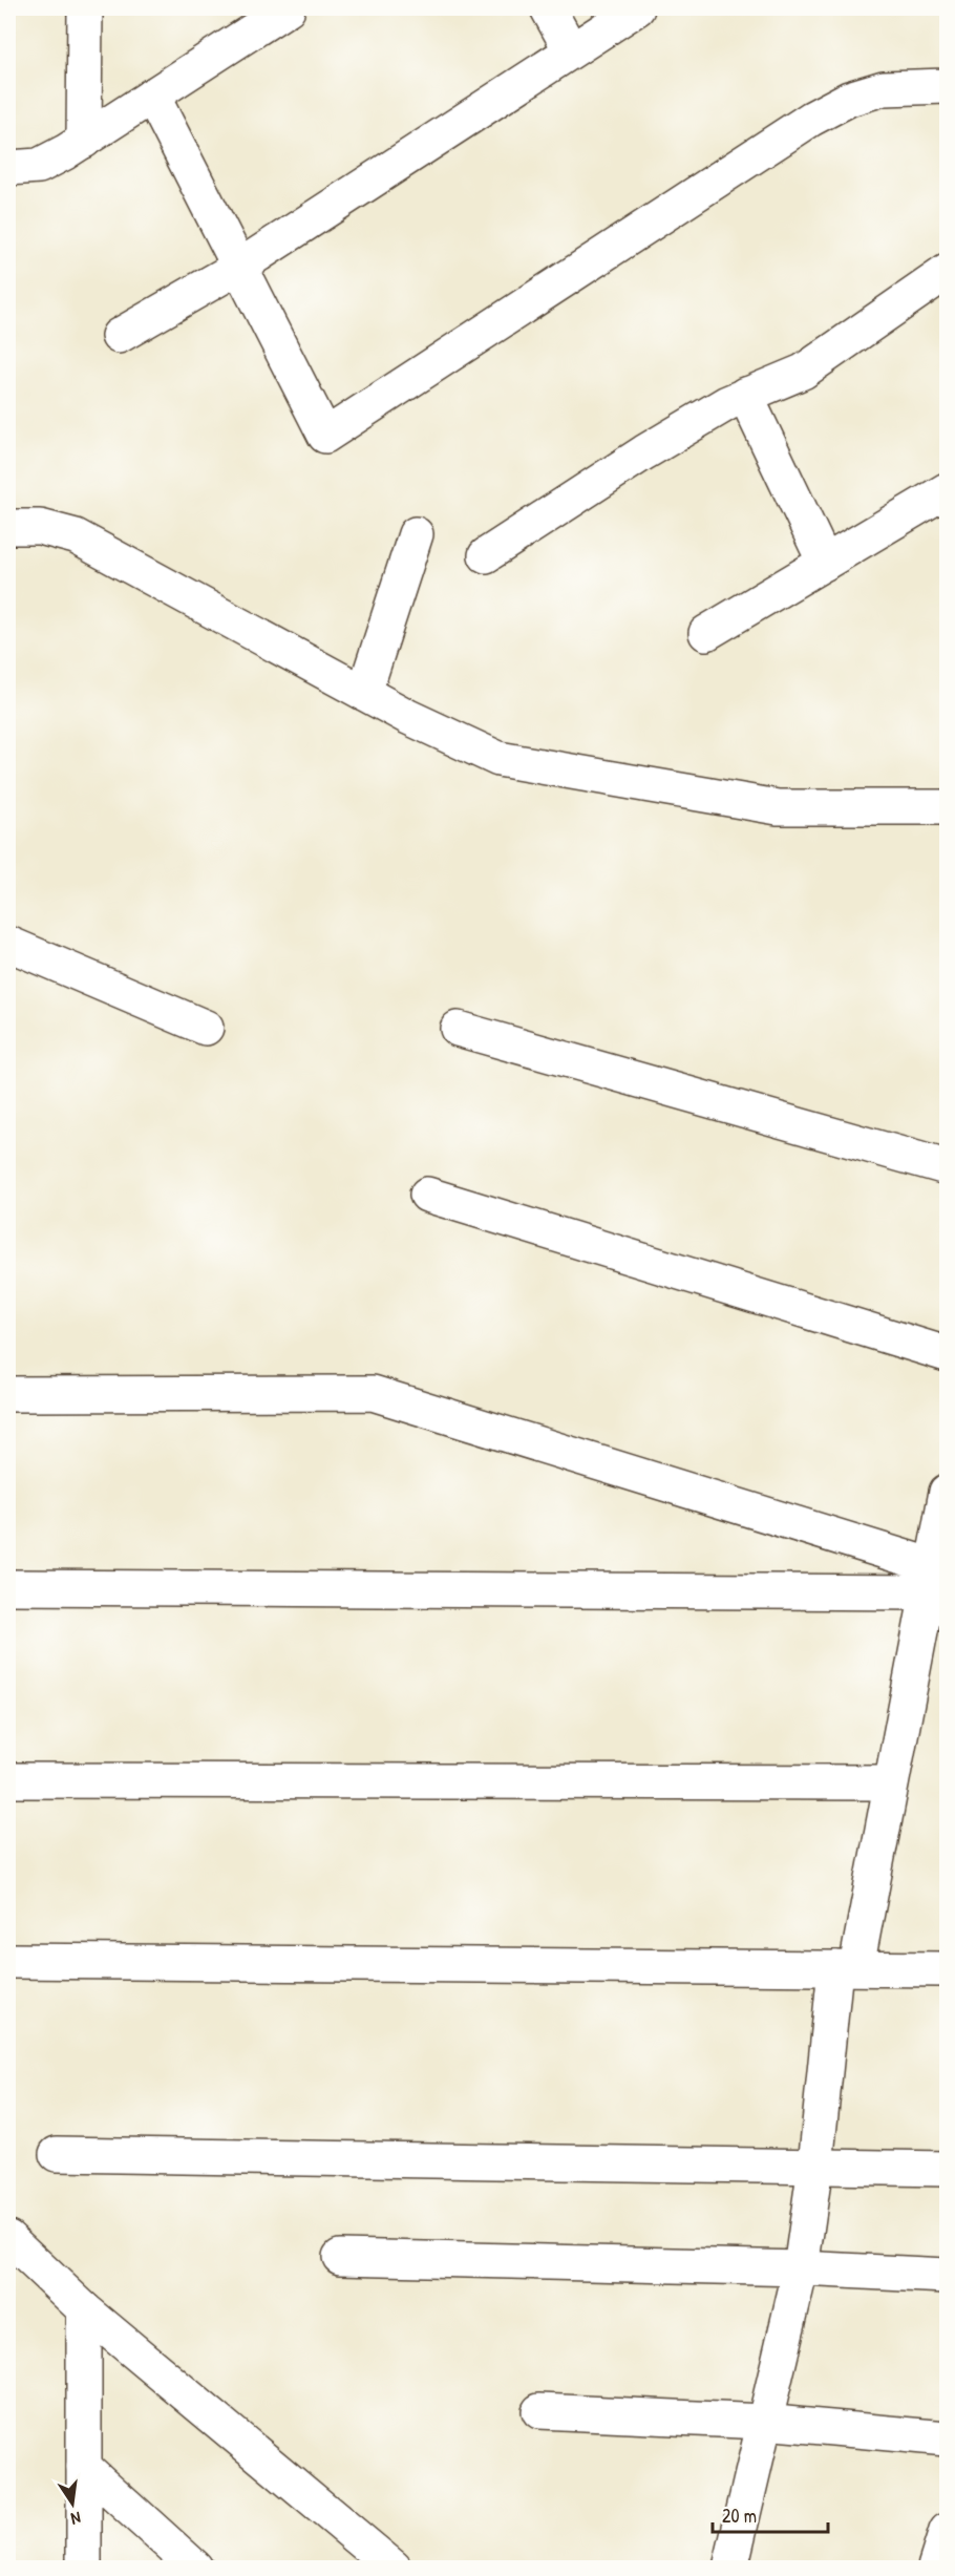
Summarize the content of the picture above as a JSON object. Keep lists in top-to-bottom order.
{
  "scale_bar": "20 m",
  "north": "bottom"
}
